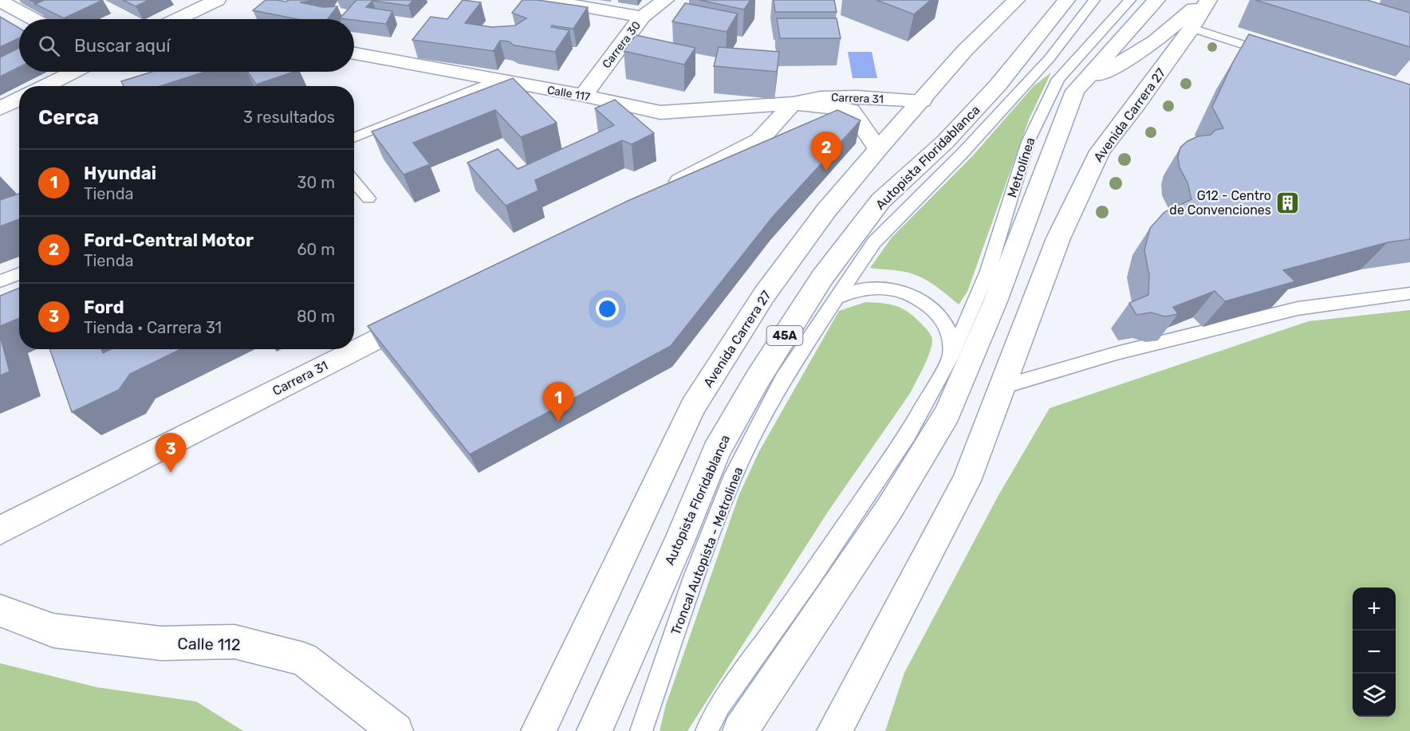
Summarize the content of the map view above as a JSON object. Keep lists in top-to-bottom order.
{
  "streets": {
    "main road": [
      "Carrera 30",
      "Calle 117",
      "Carrera 31",
      "Avenida Carrera 27",
      "Autopista Floridablanca",
      "45A",
      "Calle 112"
    ],
    "lane": ["Metrolínea", "Troncal Autopista - Metrolinea"]
  },
  "crossings": [
    ["Carrera 30", "Calle 117"],
    ["Calle 117", "Carrera 31"],
    ["Carrera 31", "Avenida Carrera 27"]
  ],
  "places": {
    "building": ["G12 - Centro de Convenciones"]
  },
  "page": {
    "search": "Buscar aquí",
    "heading": ["Cerca", "3 resultados"],
    "pins": ["2", "1", "3"],
    "list": [
      {
        "mark": "1",
        "name": "Hyundai",
        "note": "Tienda",
        "value": "30 m"
      },
      {
        "mark": "2",
        "name": "Ford-Central Motor",
        "note": "Tienda",
        "value": "60 m"
      },
      {
        "mark": "3",
        "name": "Ford",
        "note": "Tienda · Carrera 31",
        "value": "80 m"
      }
    ],
    "map_buttons": ["+", "−"]
  }
}
